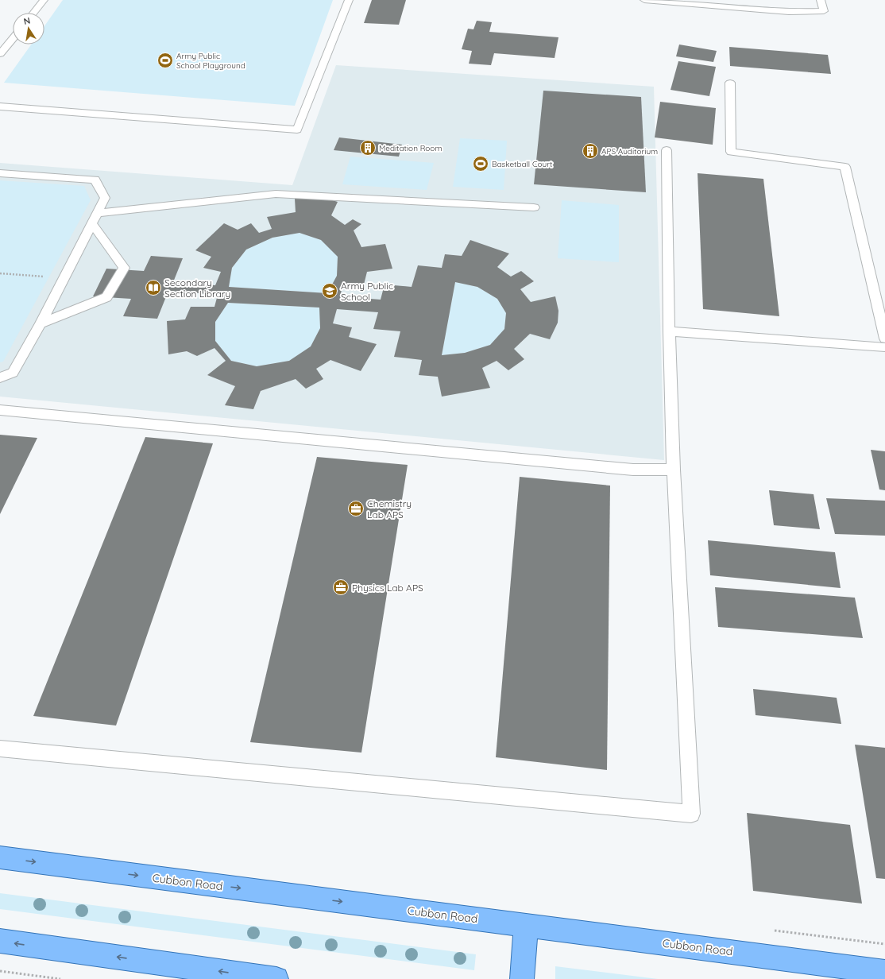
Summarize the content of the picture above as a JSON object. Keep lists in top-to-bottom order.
{
  "streets": {
    "main road": ["Cubbon Road"]
  },
  "places": {
    "sports": ["Army Public School Playground", "Basketball Court"],
    "building": ["Meditation Room", "APS Auditorium"],
    "library": ["Secondary Section Library"],
    "school or university": ["Army Public School"],
    "office": ["Chemistry Lab APS", "Physics Lab APS"]
  },
  "north": "top"
}
